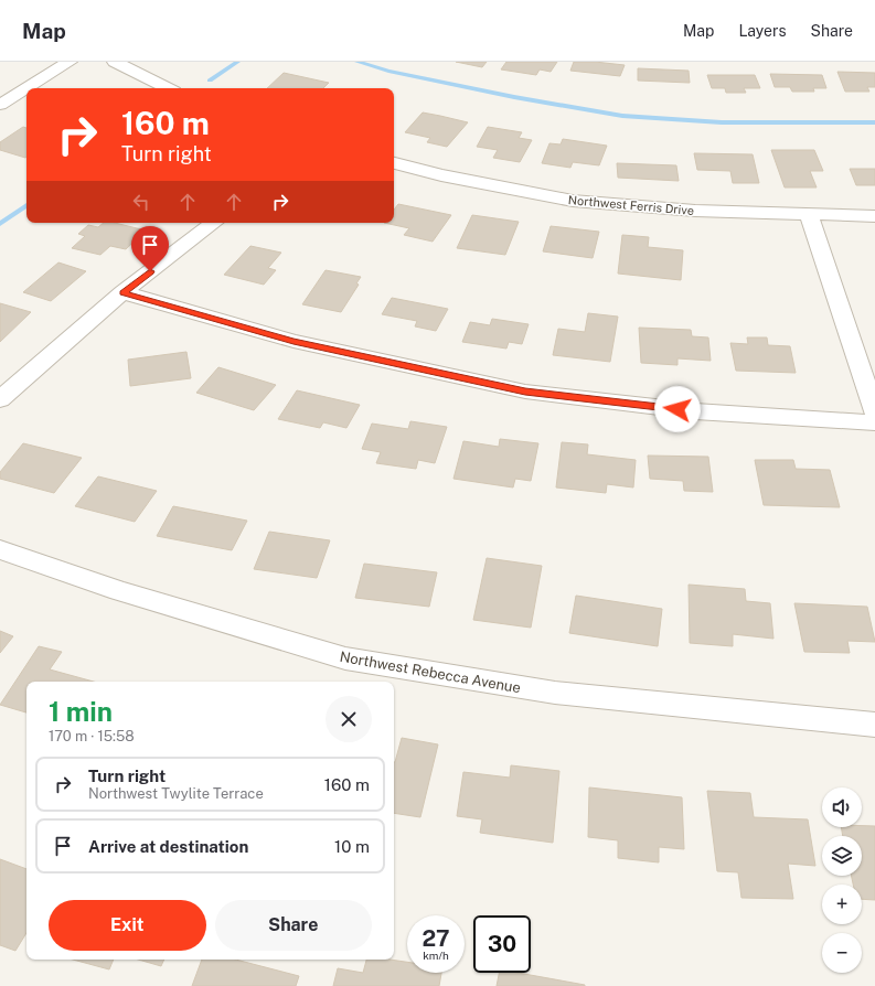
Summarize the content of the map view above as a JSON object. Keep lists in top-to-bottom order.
{
  "streets": {
    "street": ["Northwest Ferris Drive", "Northwest Rebecca Avenue"]
  },
  "page": {
    "header": "Map",
    "nav": ["Map", "Layers", "Share"],
    "turn": ["160 m", "Turn right"],
    "heading": ["1 min", "170 m · 15:58"],
    "list": [
      {
        "name": "Turn right",
        "note": "Northwest Twylite Terrace",
        "value": "160 m"
      },
      {
        "name": "Arrive at destination",
        "value": "10 m"
      }
    ],
    "map_buttons": ["+", "−"],
    "buttons": ["Exit", "Share"],
    "speed": "27 km/h",
    "limit": "30"
  }
}
